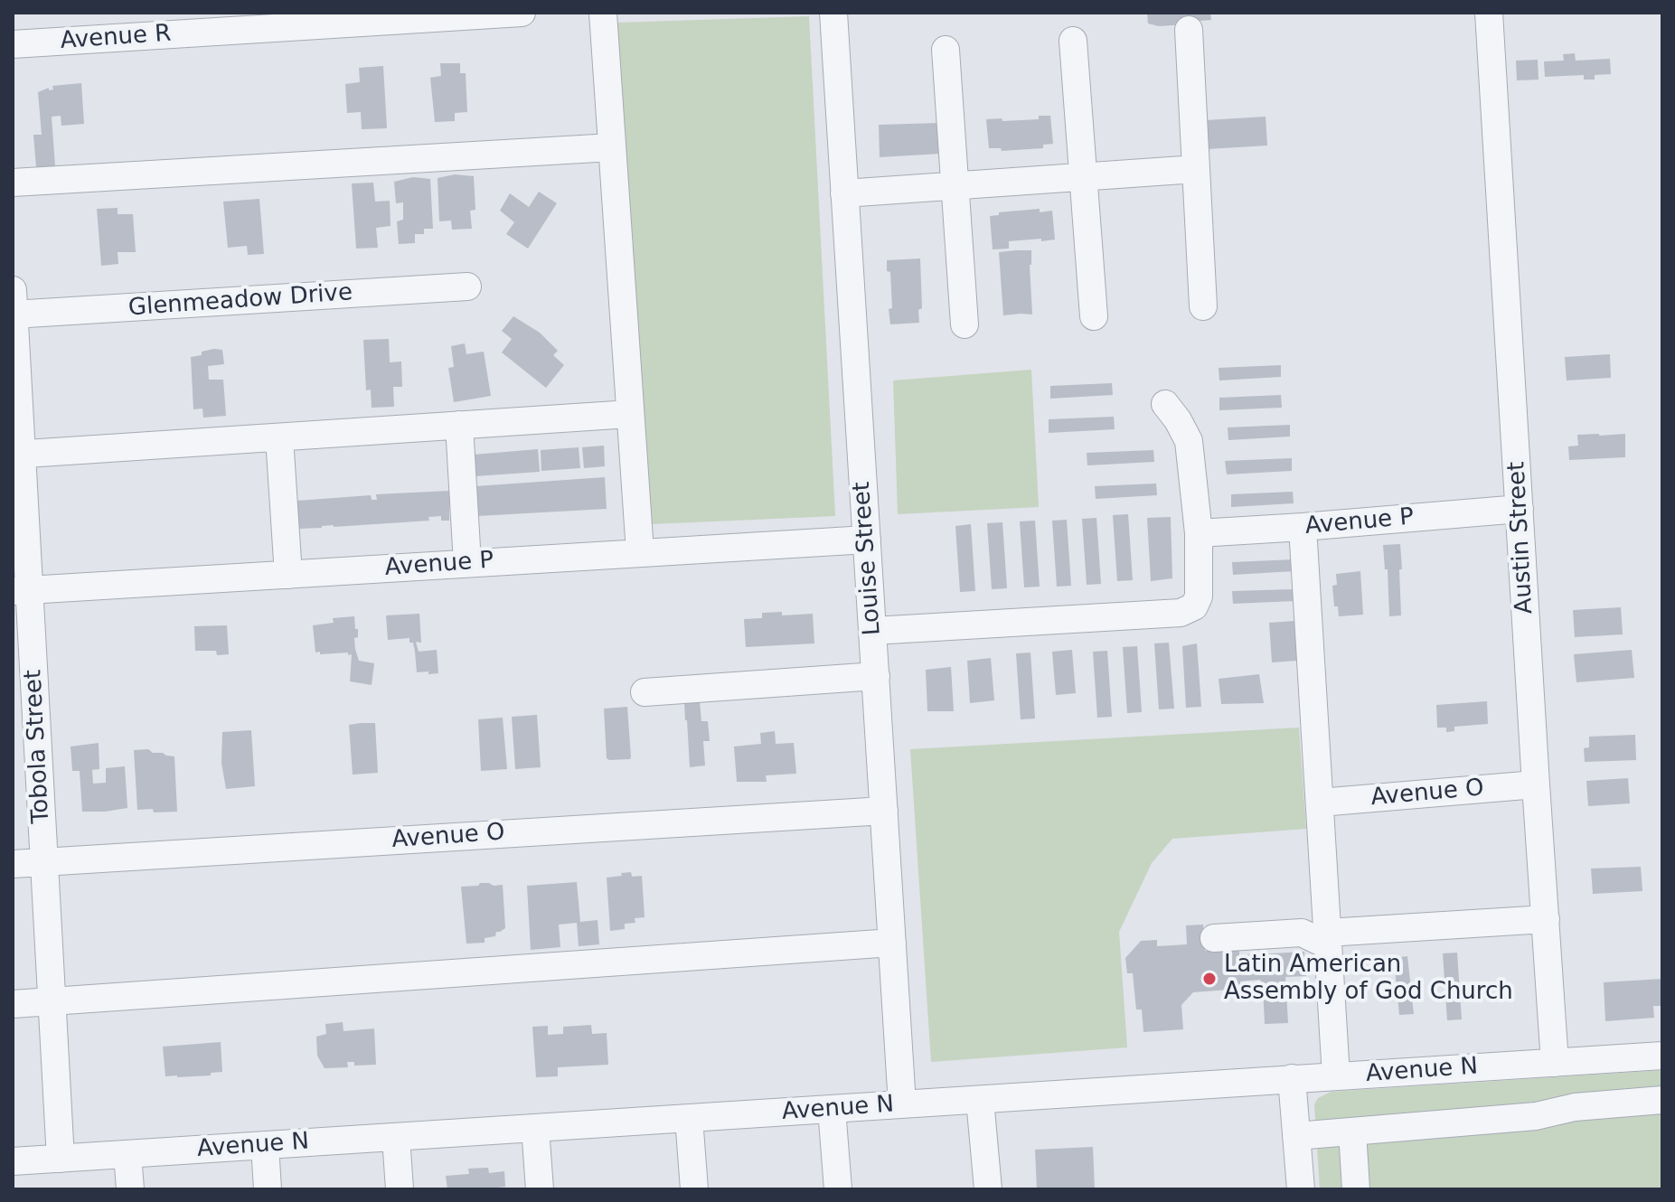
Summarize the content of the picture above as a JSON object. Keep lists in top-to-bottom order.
{
  "streets": {
    "street": [
      "Avenue R",
      "Glenmeadow Drive",
      "Avenue P",
      "Austin Street",
      "Louise Street",
      "Tobola Street",
      "Avenue O",
      "Avenue N"
    ]
  },
  "crossings": [
    ["Glenmeadow Drive", "Tobola Street"],
    ["Avenue P", "Austin Street"],
    ["Avenue P", "Louise Street"],
    ["Avenue P", "Tobola Street"],
    ["Austin Street", "Avenue O"],
    ["Austin Street", "Avenue N"],
    ["Louise Street", "Avenue O"],
    ["Louise Street", "Avenue N"],
    ["Tobola Street", "Avenue O"],
    ["Tobola Street", "Avenue N"]
  ],
  "places": ["Latin American Assembly of God Church"]
}
